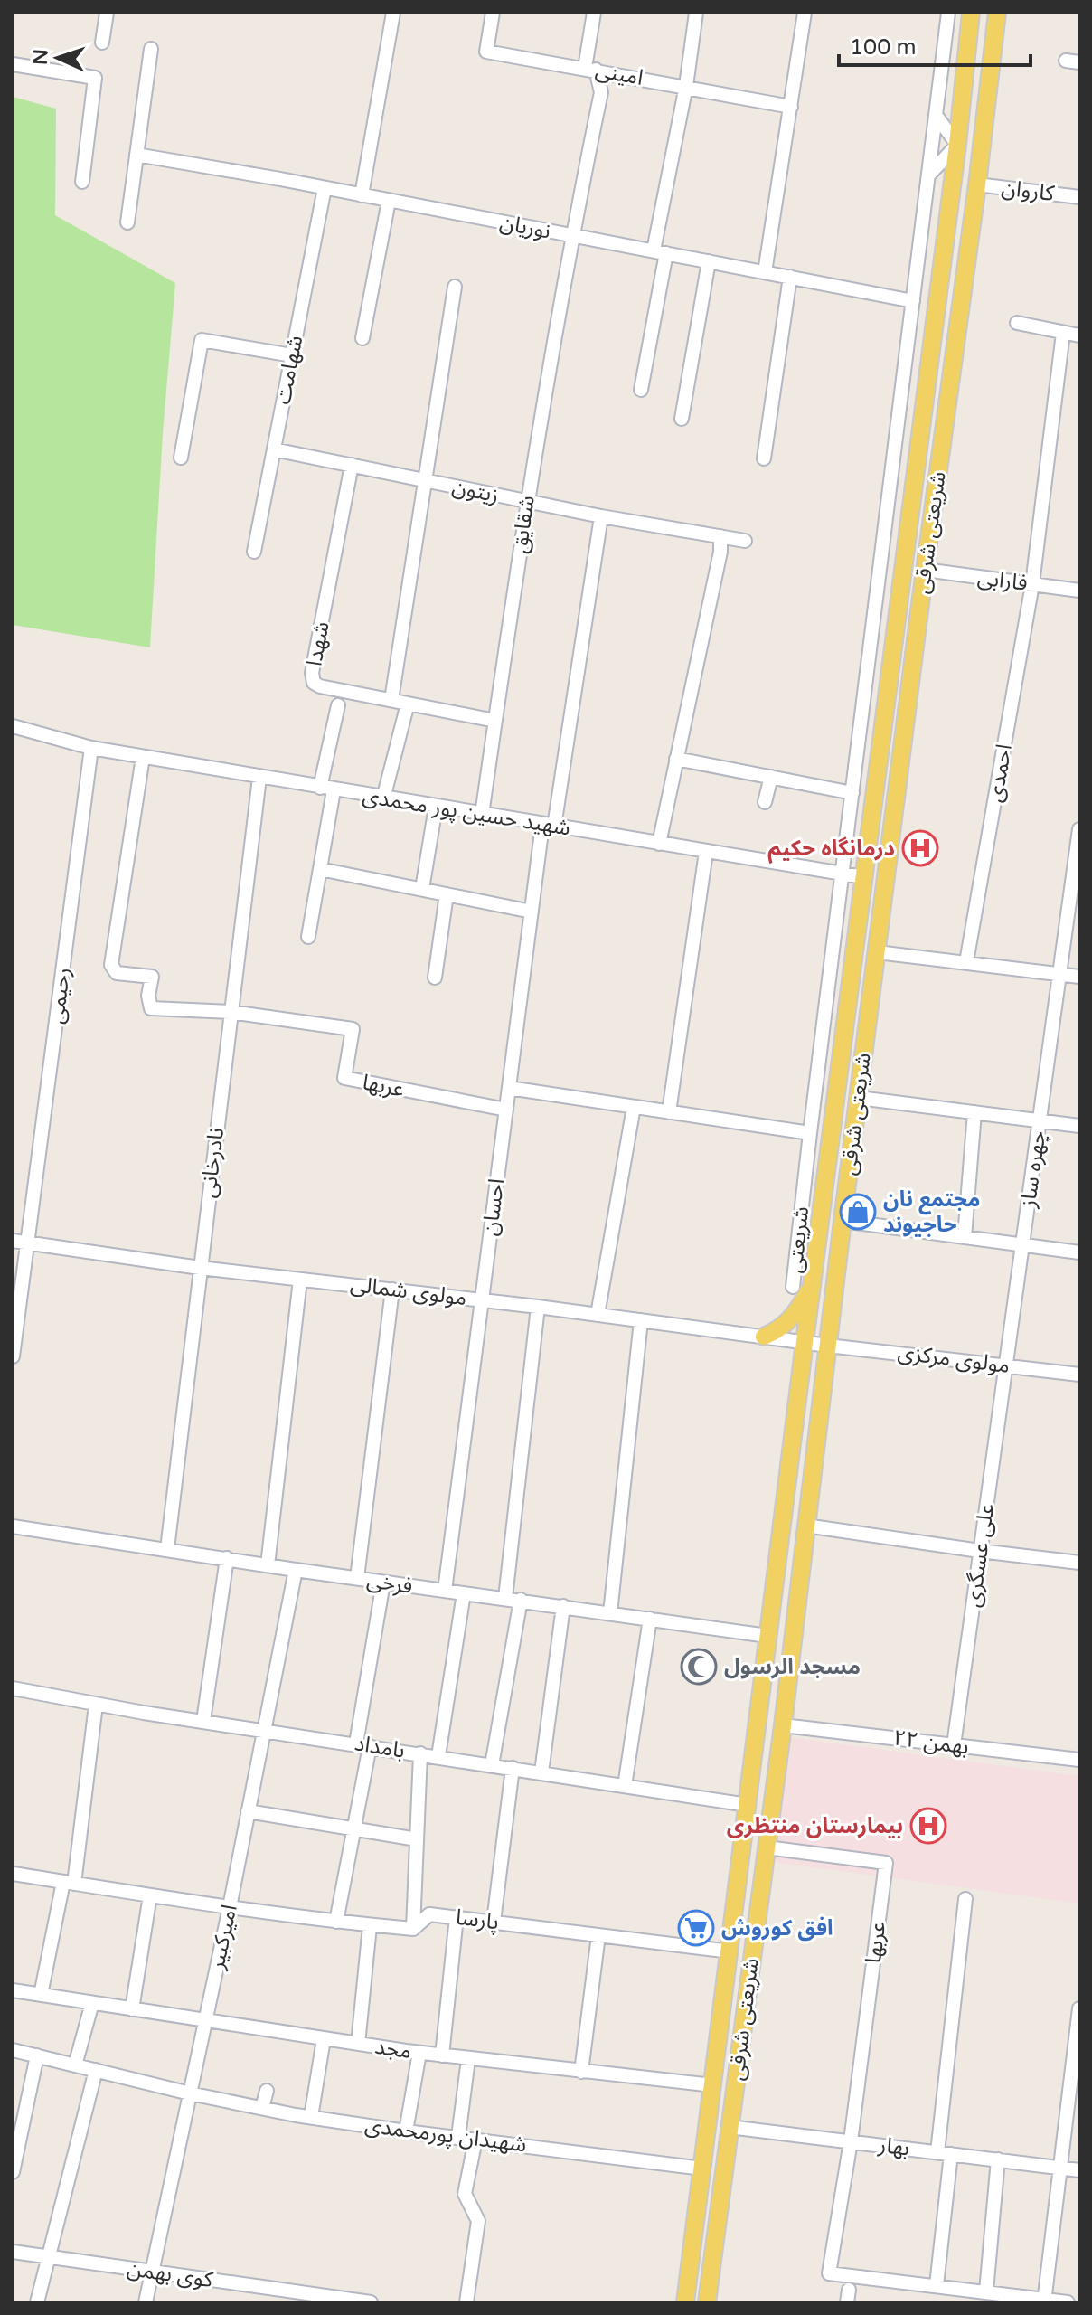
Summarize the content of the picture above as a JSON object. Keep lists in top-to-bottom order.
{
  "streets": {
    "main road": ["شریعتی شرقی"],
    "street": [
      "امینی",
      "کاروان",
      "نوریان",
      "شهامت",
      "زیتون",
      "شقایق",
      "فارابی",
      "شهدا",
      "احمدی",
      "شهید حسین پور محمدی",
      "رحیمی",
      "عربها",
      "نادرخانی",
      "چهره ساز",
      "احسان",
      "شریعتی",
      "مولوی شمالی",
      "مولوی مرکزی",
      "علی عسگری",
      "فرخی",
      "۲۲ بهمن",
      "بامداد",
      "پارسا",
      "امیرکبیر",
      "مجد",
      "شهیدان پورمحمدی",
      "بهار",
      "کوی بهمن"
    ]
  },
  "crossings": [
    ["امینی", "شقایق"],
    ["کاروان", "شریعتی شرقی"],
    ["نوریان", "شهامت"],
    ["نوریان", "شقایق"],
    ["نوریان", "شریعتی شرقی"],
    ["شهامت", "زیتون"],
    ["زیتون", "شقایق"],
    ["زیتون", "شهدا"],
    ["زیتون", "احسان"],
    ["شقایق", "شهدا"],
    ["شقایق", "شهید حسین پور محمدی"],
    ["شریعتی شرقی", "فارابی"],
    ["شریعتی شرقی", "شهید حسین پور محمدی"],
    ["شریعتی شرقی", "عربها"],
    ["شریعتی شرقی", "شریعتی"],
    ["شریعتی شرقی", "مولوی شمالی"],
    ["شریعتی شرقی", "مولوی مرکزی"],
    ["شریعتی شرقی", "فرخی"],
    ["شریعتی شرقی", "۲۲ بهمن"],
    ["شریعتی شرقی", "بامداد"],
    ["شریعتی شرقی", "پارسا"],
    ["شریعتی شرقی", "مجد"],
    ["شریعتی شرقی", "شهیدان پورمحمدی"],
    ["شریعتی شرقی", "بهار"],
    ["فارابی", "احمدی"],
    ["شهید حسین پور محمدی", "رحیمی"],
    ["شهید حسین پور محمدی", "نادرخانی"],
    ["شهید حسین پور محمدی", "احسان"],
    ["رحیمی", "مولوی شمالی"],
    ["عربها", "نادرخانی"],
    ["عربها", "احسان"],
    ["عربها", "بهار"],
    ["نادرخانی", "مولوی شمالی"],
    ["نادرخانی", "فرخی"],
    ["چهره ساز", "مولوی مرکزی"],
    ["چهره ساز", "علی عسگری"],
    ["احسان", "مولوی شمالی"],
    ["احسان", "فرخی"],
    ["مولوی شمالی", "مولوی مرکزی"],
    ["مولوی مرکزی", "علی عسگری"],
    ["علی عسگری", "۲۲ بهمن"],
    ["فرخی", "امیرکبیر"],
    ["بامداد", "امیرکبیر"],
    ["پارسا", "امیرکبیر"],
    ["امیرکبیر", "مجد"],
    ["امیرکبیر", "شهیدان پورمحمدی"],
    ["امیرکبیر", "کوی بهمن"]
  ],
  "places": {
    "hospital": ["درمانگاه حکیم", "بیمارستان منتظری"],
    "shop": ["مجتمع نان حاجیوند"],
    "mosque": ["مسجد الرسول"],
    "supermarket": ["افق کوروش"]
  },
  "scale_bar": "100 m",
  "north": "left"
}
